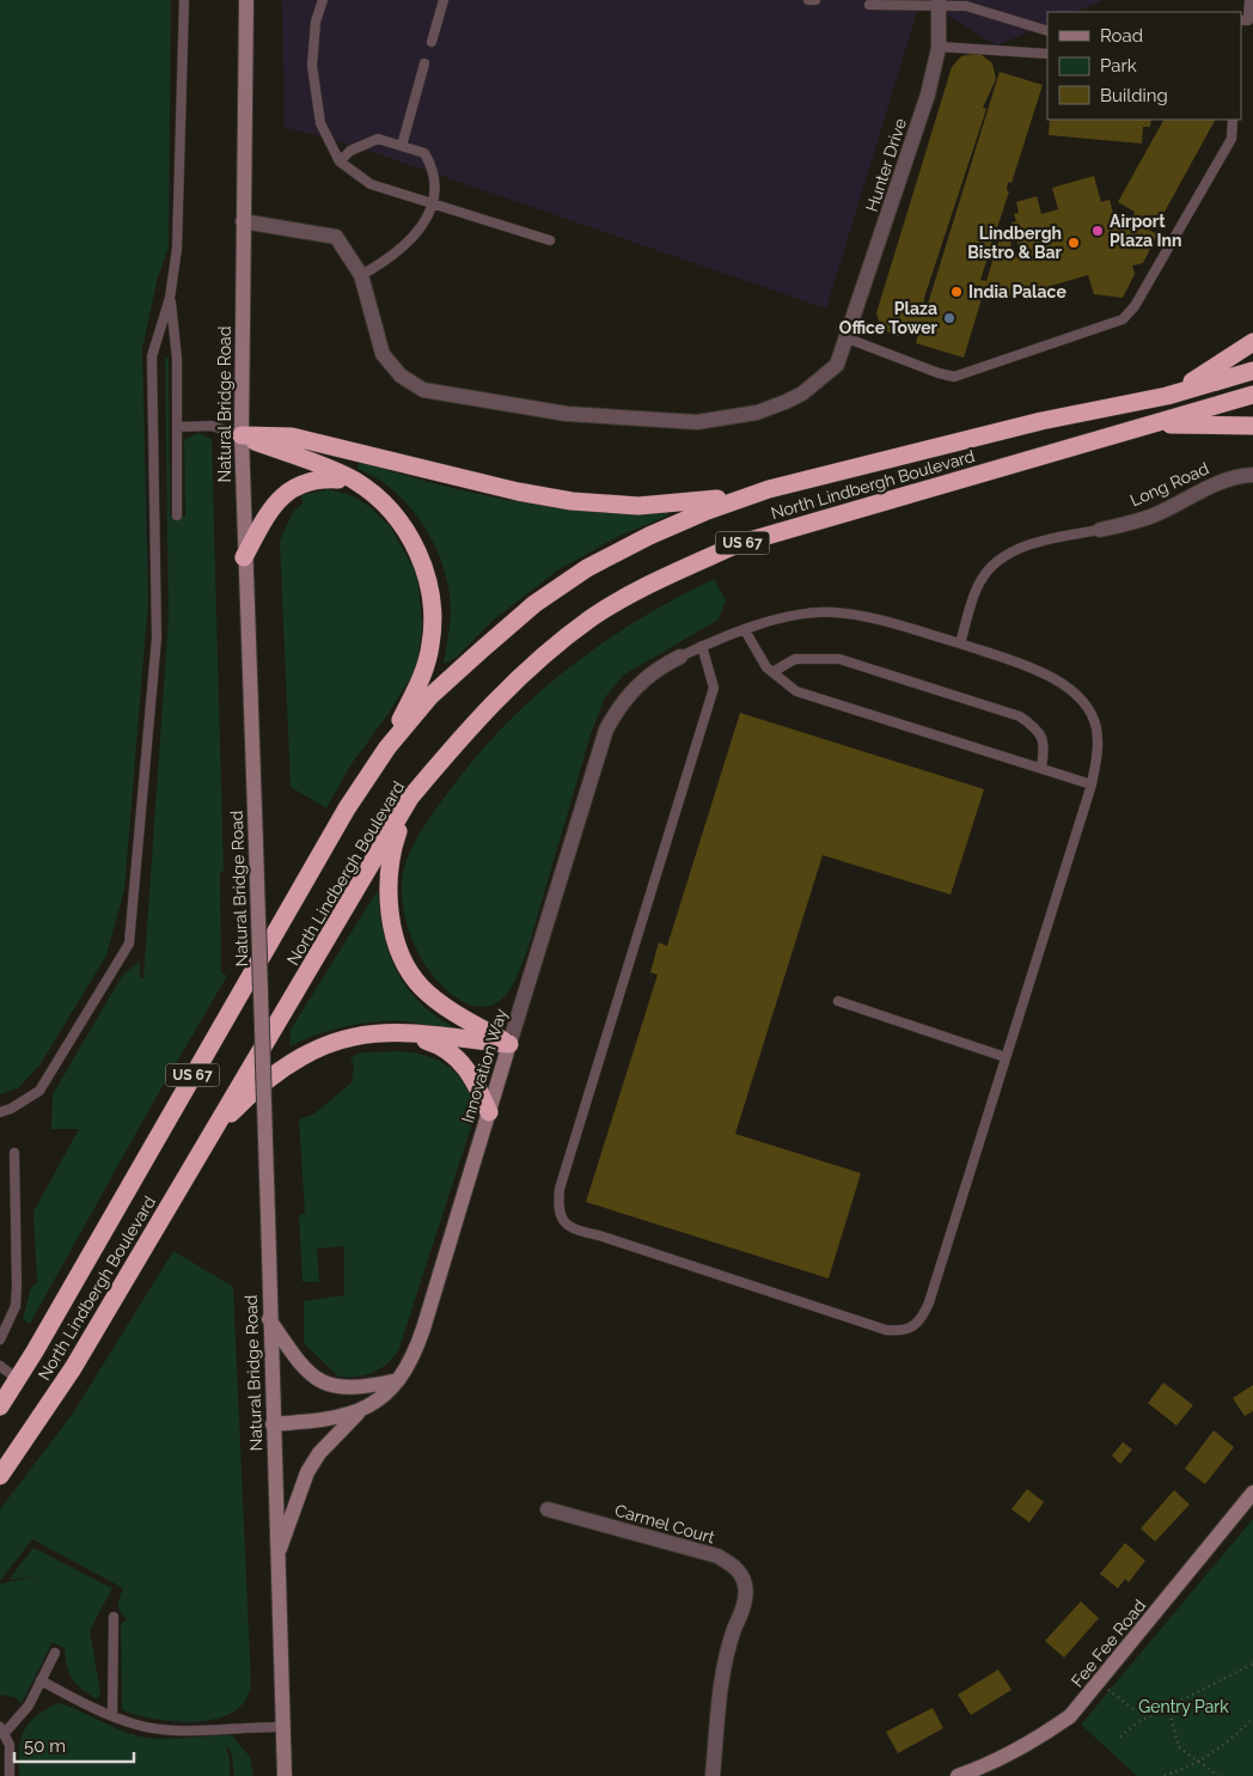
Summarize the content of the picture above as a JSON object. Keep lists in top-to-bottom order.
{
  "streets": {
    "highway": ["North Lindbergh Boulevard", "US 67"],
    "main road": ["Natural Bridge Road", "Innovation Way", "Fee Fee Road"],
    "street": ["Hunter Drive", "Long Road", "Carmel Court"]
  },
  "crossings": [
    ["Hunter Drive", "Natural Bridge Road"],
    ["Natural Bridge Road", "Innovation Way"]
  ],
  "parks": ["Gentry Park"],
  "places": [
    "Airport Plaza Inn",
    "Lindbergh Bistro & Bar",
    "India Palace",
    "Plaza Office Tower"
  ],
  "legend": ["Road", "Park", "Building"],
  "scale_bar": "50 m"
}
